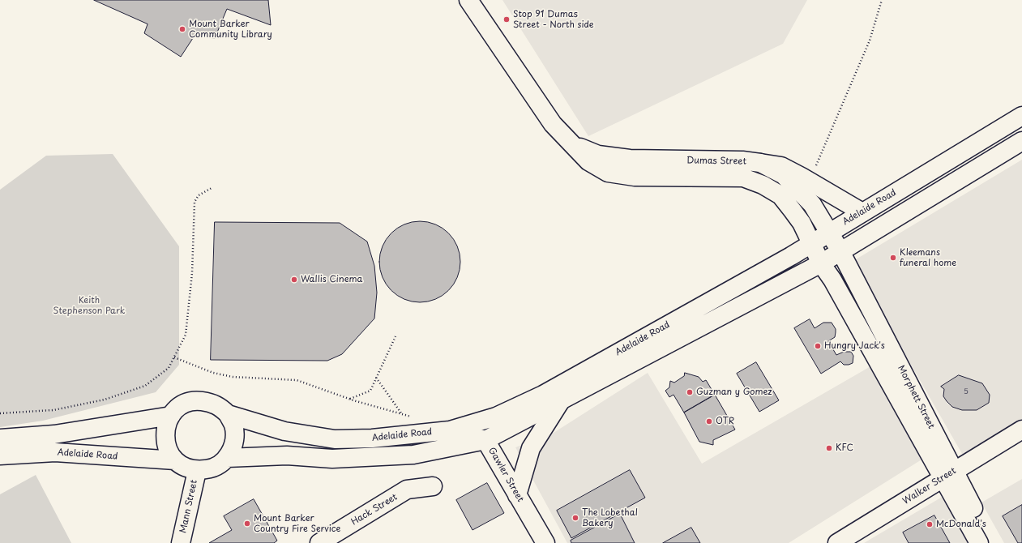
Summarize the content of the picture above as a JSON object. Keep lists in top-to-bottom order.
{
  "streets": {
    "main road": [
      "Dumas Street",
      "Adelaide Road",
      "Morphett Street",
      "Gawler Street",
      "Walker Street",
      "Mann Street",
      "Hack Street"
    ]
  },
  "crossings": [
    ["Dumas Street", "Adelaide Road"],
    ["Dumas Street", "Morphett Street"],
    ["Adelaide Road", "Morphett Street"],
    ["Adelaide Road", "Gawler Street"],
    ["Adelaide Road", "Mann Street"],
    ["Morphett Street", "Walker Street"]
  ],
  "parks": ["Keith Stephenson Park"],
  "places": [
    "Stop 91 Dumas Street - North side",
    "Mount Barker Community Library",
    "Kleemans funeral home",
    "Wallis Cinema",
    "Hungry Jack's",
    "Guzman y Gomez",
    "OTR",
    "KFC",
    "The Lobethal Bakery",
    "Mount Barker Country Fire Service",
    "McDonald's"
  ],
  "house_numbers": ["5"]
}
